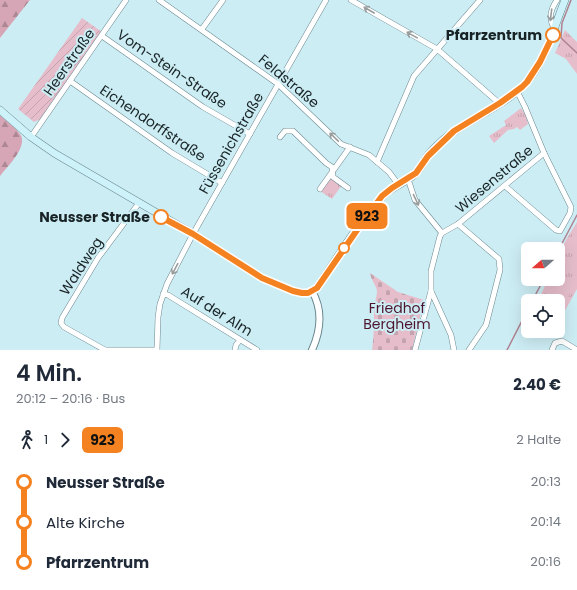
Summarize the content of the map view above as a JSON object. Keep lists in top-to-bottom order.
{
  "streets": {
    "street": [
      "Heerstraße",
      "Vom-Stein-Straße",
      "Feldstraße",
      "Eichendorffstraße",
      "Füssenichstraße",
      "Wiesenstraße",
      "Waldweg",
      "Auf der Alm"
    ]
  },
  "crossings": [
    ["Heerstraße", "Vom-Stein-Straße"],
    ["Heerstraße", "Eichendorffstraße"],
    ["Vom-Stein-Straße", "Füssenichstraße"],
    ["Feldstraße", "Füssenichstraße"],
    ["Eichendorffstraße", "Füssenichstraße"],
    ["Füssenichstraße", "Auf der Alm"]
  ],
  "parks": ["Friedhof Bergheim"],
  "places": ["Pfarrzentrum", "Neusser Straße"],
  "lines": ["bus line 923"],
  "north": "left",
  "page": {
    "on_map": "923",
    "heading": ["4 Min.", "20:12 – 20:16 · Bus", "2.40 €"],
    "legs": ["1", "923", "2 Halte"],
    "list": [
      {
        "name": "Neusser Straße",
        "value": "20:13"
      },
      {
        "name": "Alte Kirche",
        "value": "20:14"
      },
      {
        "name": "Pfarrzentrum",
        "value": "20:16"
      }
    ]
  }
}
